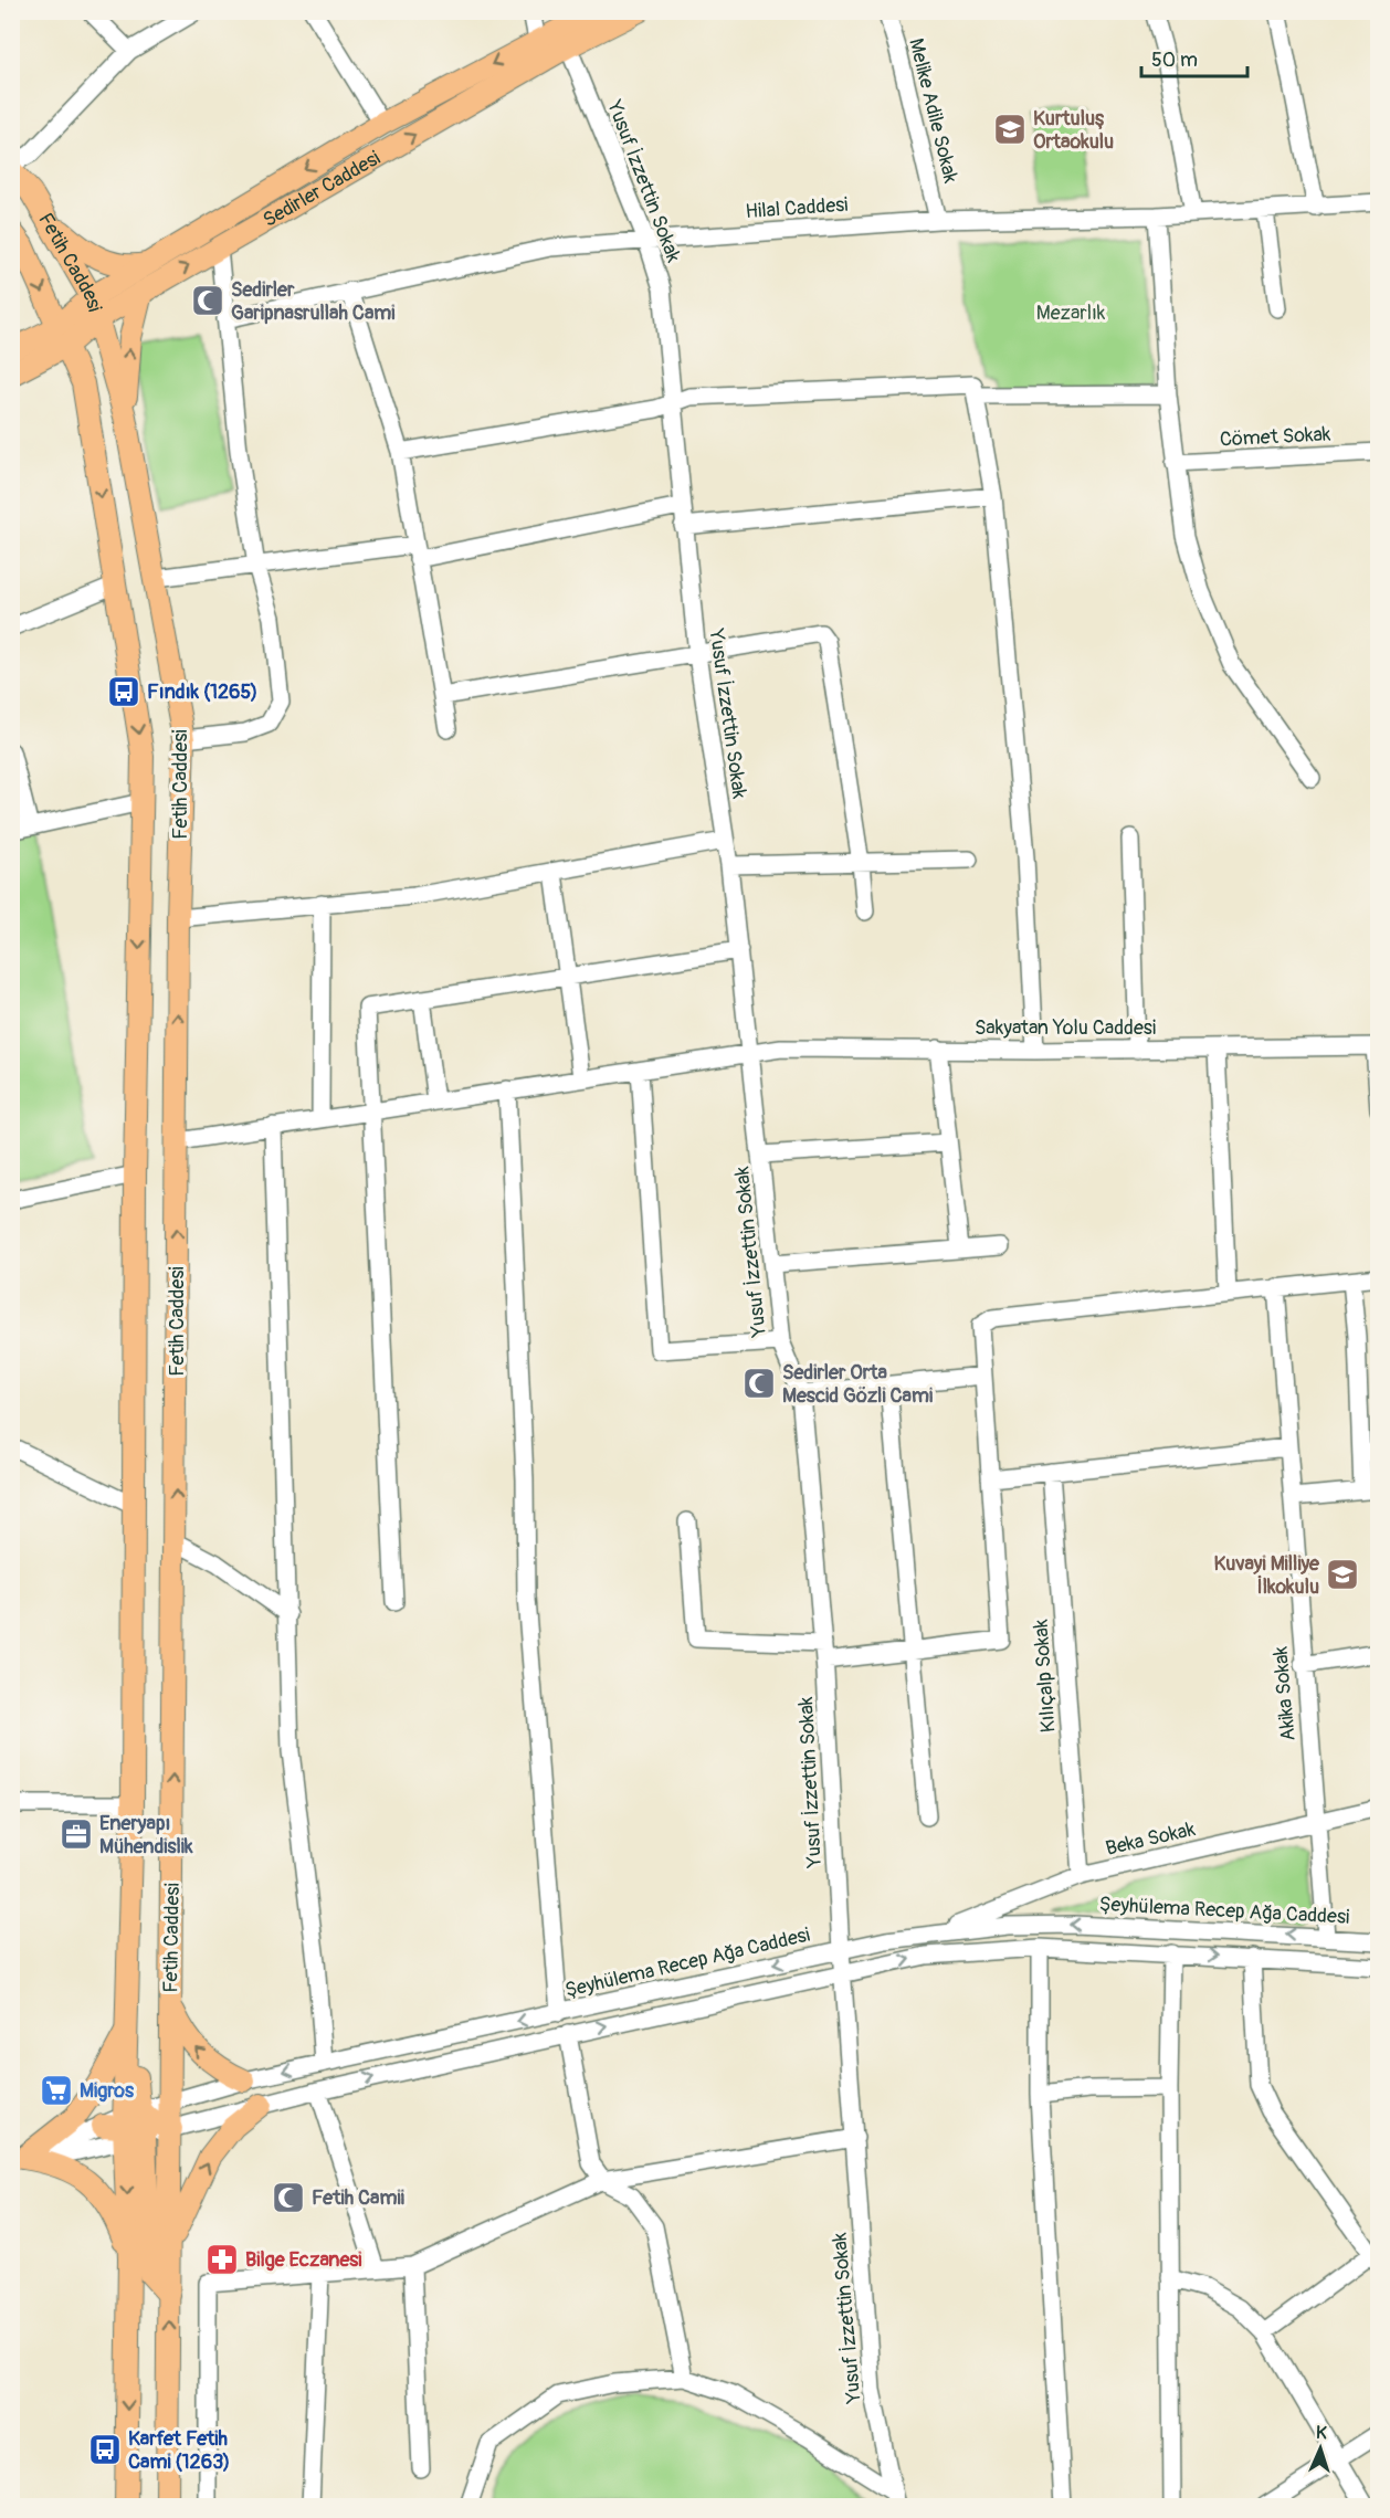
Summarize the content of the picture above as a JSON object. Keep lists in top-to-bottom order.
{
  "streets": {
    "main road": ["Sedirler Caddesi", "Fetih Caddesi"],
    "street": [
      "Melike Adile Sokak",
      "Yusuf İzzettin Sokak",
      "Hilal Caddesi",
      "Cömet Sokak",
      "Sakyatan Yolu Caddesi",
      "Kılıçalp Sokak",
      "Akika Sokak",
      "Beka Sokak",
      "Şeyhülema Recep Ağa Caddesi"
    ]
  },
  "crossings": [
    ["Melike Adile Sokak", "Hilal Caddesi"],
    ["Yusuf İzzettin Sokak", "Sedirler Caddesi"],
    ["Yusuf İzzettin Sokak", "Hilal Caddesi"],
    ["Yusuf İzzettin Sokak", "Sakyatan Yolu Caddesi"],
    ["Yusuf İzzettin Sokak", "Şeyhülema Recep Ağa Caddesi"],
    ["Sedirler Caddesi", "Fetih Caddesi"],
    ["Fetih Caddesi", "Sakyatan Yolu Caddesi"],
    ["Fetih Caddesi", "Şeyhülema Recep Ağa Caddesi"],
    ["Kılıçalp Sokak", "Beka Sokak"],
    ["Akika Sokak", "Beka Sokak"],
    ["Akika Sokak", "Şeyhülema Recep Ağa Caddesi"],
    ["Beka Sokak", "Şeyhülema Recep Ağa Caddesi"]
  ],
  "parks": ["Mezarlık"],
  "places": {
    "school or university": ["Kurtuluş Ortaokulu", "Kuvayi Milliye İlkokulu"],
    "mosque": ["Sedirler Garipnasrullah Cami", "Sedirler Orta Mescid Gözli Cami", "Fetih Camii"],
    "bus stop": ["Fındık (1265)", "Karfet Fetih Cami (1263)"],
    "office": ["Eneryapı Mühendislik"],
    "supermarket": ["Migros"],
    "pharmacy": ["Bilge Eczanesi"]
  },
  "scale_bar": "50 m",
  "north": "top"
}
